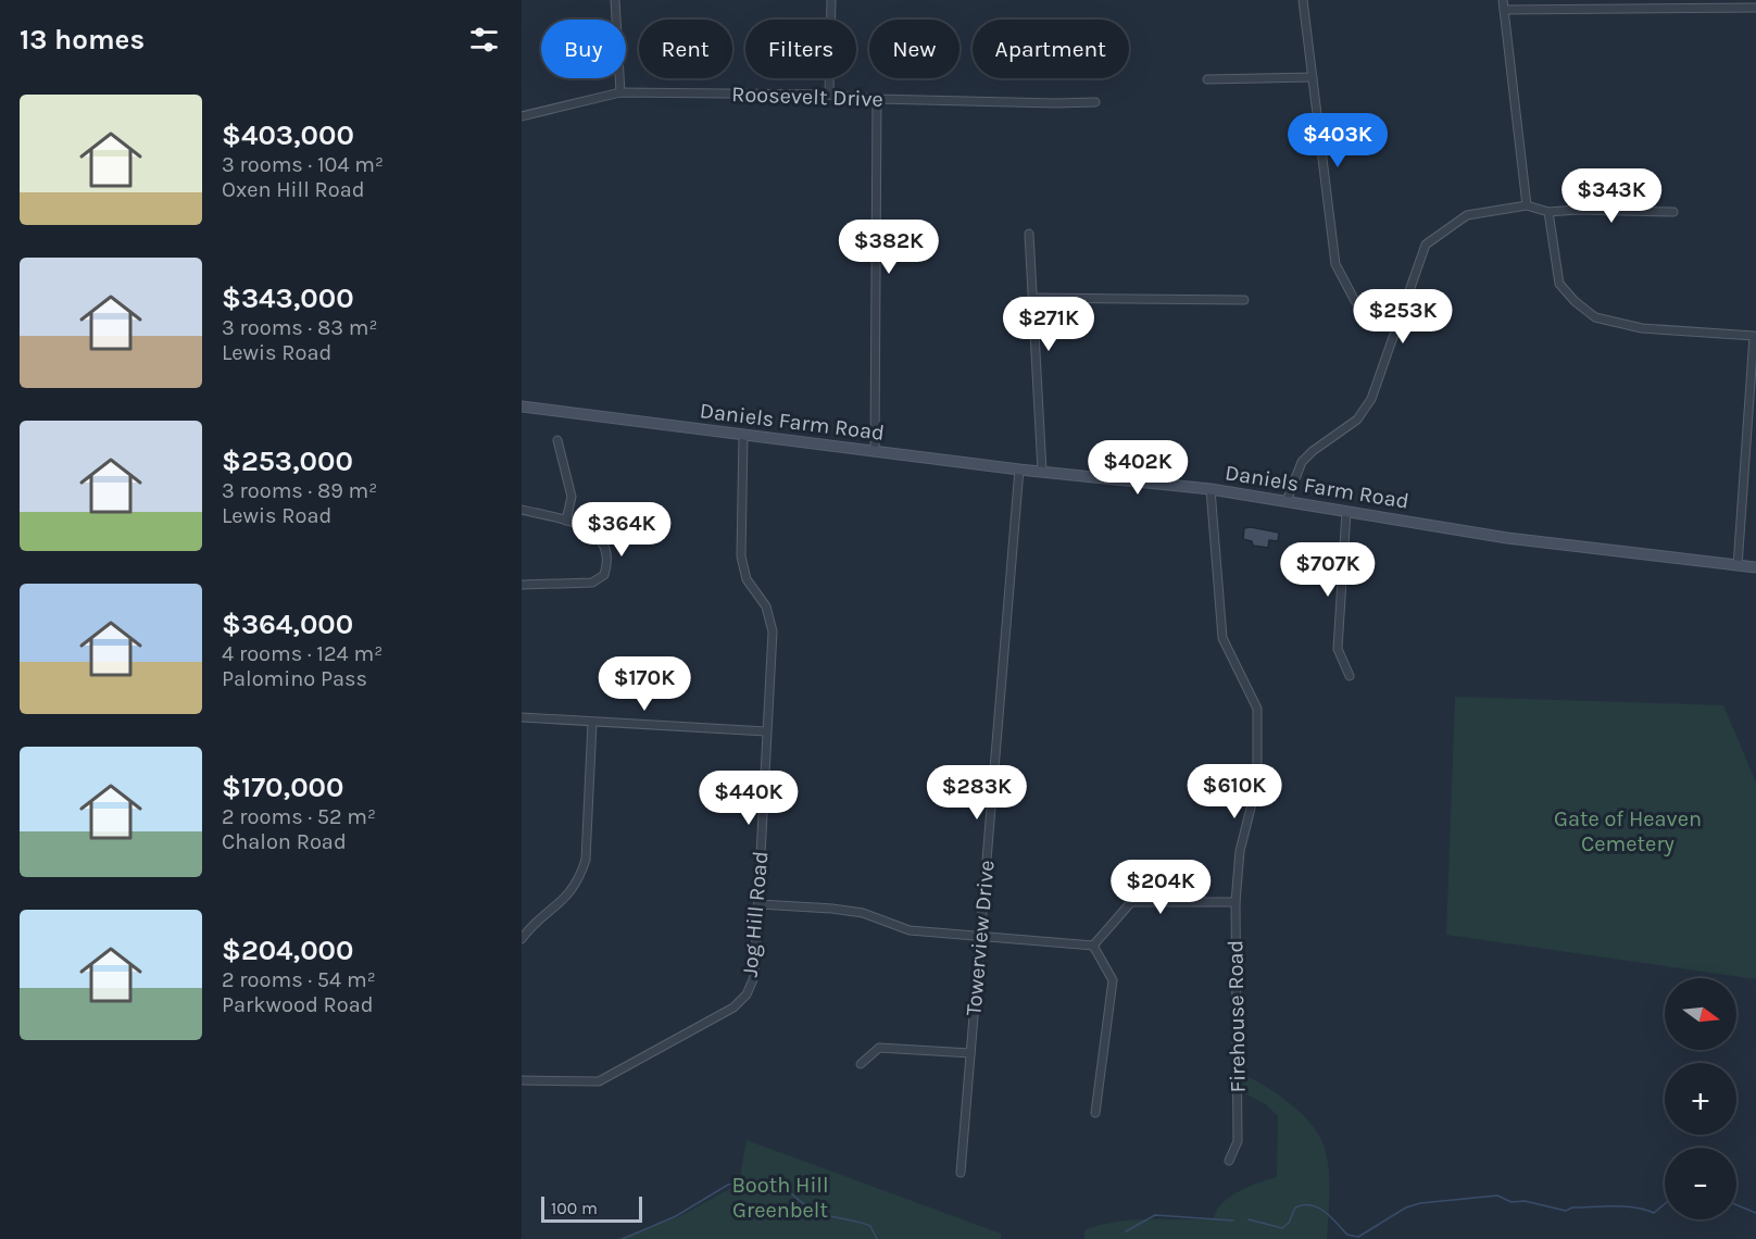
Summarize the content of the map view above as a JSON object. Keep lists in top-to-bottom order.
{
  "streets": {
    "main road": ["Daniels Farm Road"],
    "street": [
      "Roosevelt Drive",
      "Jog Hill Road",
      "Towerview Drive",
      "Firehouse Road"
    ]
  },
  "crossings": [
    ["Daniels Farm Road", "Jog Hill Road"],
    ["Daniels Farm Road", "Towerview Drive"],
    ["Daniels Farm Road", "Firehouse Road"]
  ],
  "parks": ["Gate of Heaven Cemetery", "Booth Hill Greenbelt"],
  "scale_bar": "100 m",
  "north": "right",
  "page": {
    "heading": "13 homes",
    "chip": [
      "Buy",
      "Rent",
      "Filters",
      "New",
      "Apartment"
    ],
    "list": [
      {
        "name": "$403,000",
        "note": "3 rooms · 104 m² · Oxen Hill Road"
      },
      {
        "name": "$343,000",
        "note": "3 rooms · 83 m² · Lewis Road"
      },
      {
        "name": "$253,000",
        "note": "3 rooms · 89 m² · Lewis Road"
      },
      {
        "name": "$364,000",
        "note": "4 rooms · 124 m² · Palomino Pass"
      },
      {
        "name": "$170,000",
        "note": "2 rooms · 52 m² · Chalon Road"
      },
      {
        "name": "$204,000",
        "note": "2 rooms · 54 m² · Parkwood Road"
      }
    ],
    "price": [
      "$403K",
      "$343K",
      "$382K",
      "$253K",
      "$271K",
      "$402K",
      "$364K",
      "$707K",
      "$170K",
      "$610K",
      "$283K",
      "$440K",
      "$204K"
    ],
    "map_buttons": ["+", "−"],
    "scale": "100 m"
  }
}
